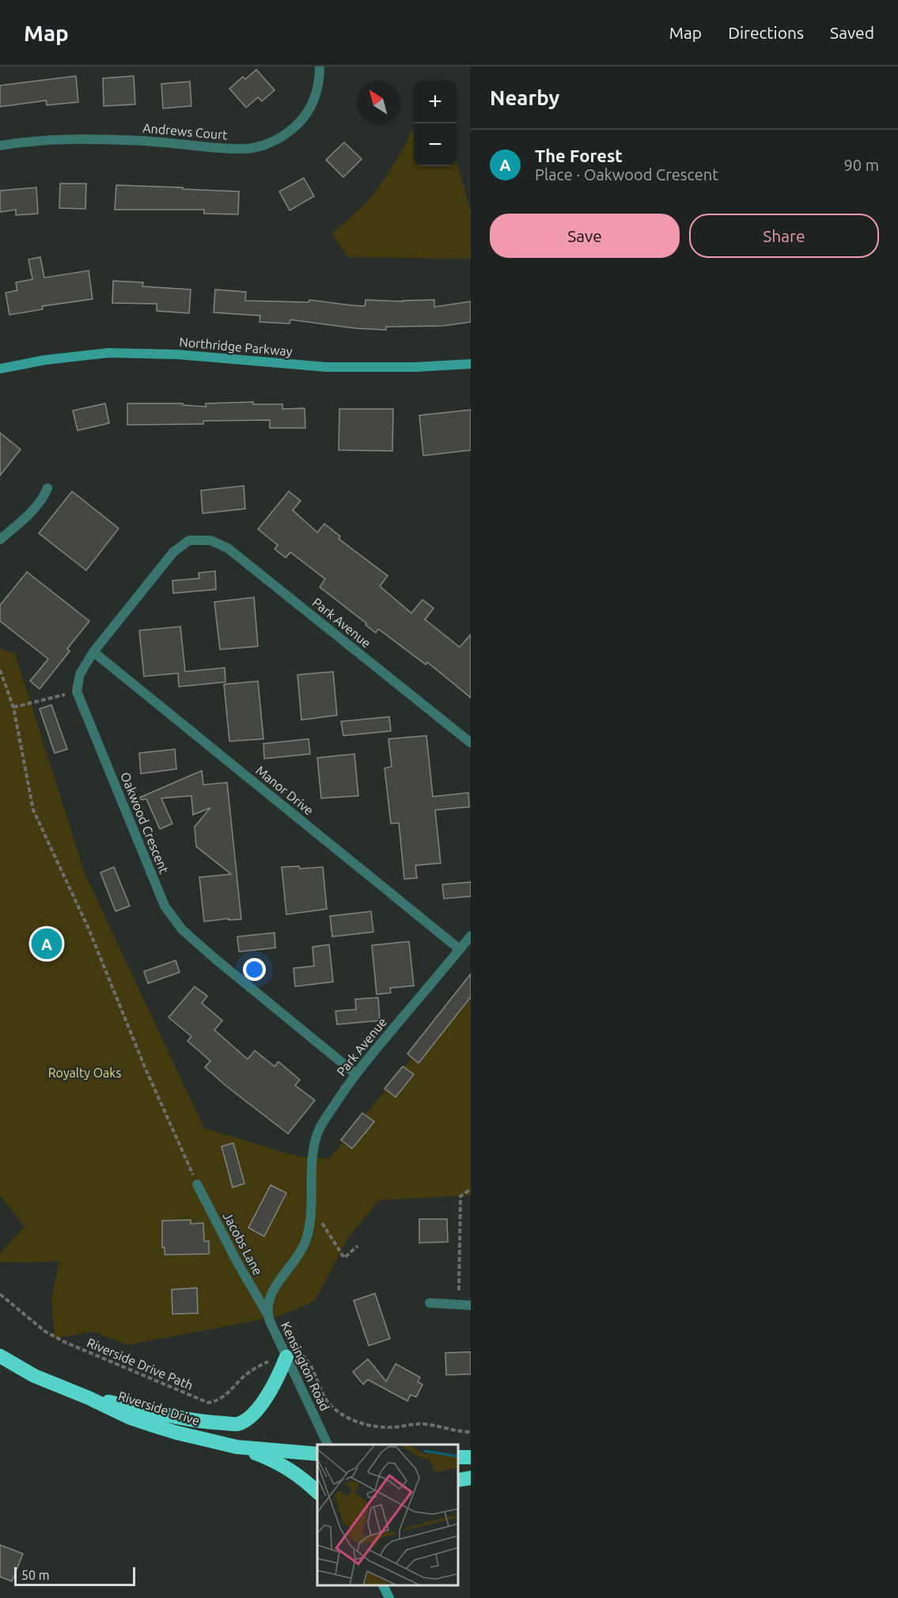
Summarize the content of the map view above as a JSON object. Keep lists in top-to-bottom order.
{
  "streets": {
    "highway": ["Riverside Drive"],
    "street": [
      "Andrews Court",
      "Northridge Parkway",
      "Park Avenue",
      "Manor Drive",
      "Oakwood Crescent",
      "Jacobs Lane",
      "Kensington Road"
    ],
    "path": ["Riverside Drive Path"]
  },
  "crossings": [
    ["Park Avenue", "Manor Drive"],
    ["Park Avenue", "Oakwood Crescent"],
    ["Park Avenue", "Kensington Road"],
    ["Jacobs Lane", "Kensington Road"],
    ["Riverside Drive Path", "Kensington Road"]
  ],
  "parks": ["Royalty Oaks"],
  "scale_bar": "50 m",
  "north": "top left",
  "page": {
    "header": "Map",
    "nav": ["Map", "Directions", "Saved"],
    "heading": "Nearby",
    "map_buttons": ["+", "−"],
    "list": [
      {
        "mark": "A",
        "name": "The Forest",
        "note": "Place · Oakwood Crescent",
        "value": "90 m"
      }
    ],
    "buttons": ["Save", "Share"],
    "pins": "A",
    "scale": "50 m"
  }
}
